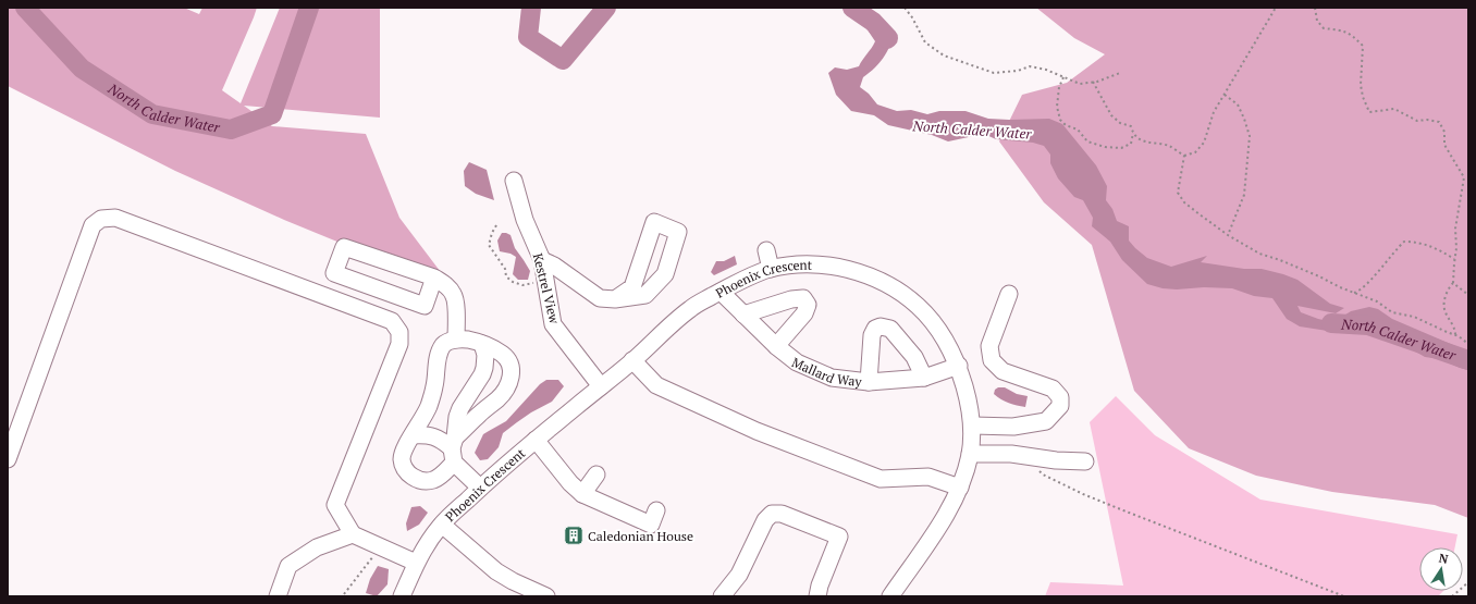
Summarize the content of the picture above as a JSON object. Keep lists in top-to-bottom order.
{
  "streets": {
    "street": ["Phoenix Crescent", "Kestrel View", "Mallard Way"]
  },
  "crossings": [
    ["Phoenix Crescent", "Kestrel View"],
    ["Phoenix Crescent", "Mallard Way"]
  ],
  "water": ["North Calder Water"],
  "places": {
    "building": ["Caledonian House"]
  },
  "north": "top"
}
